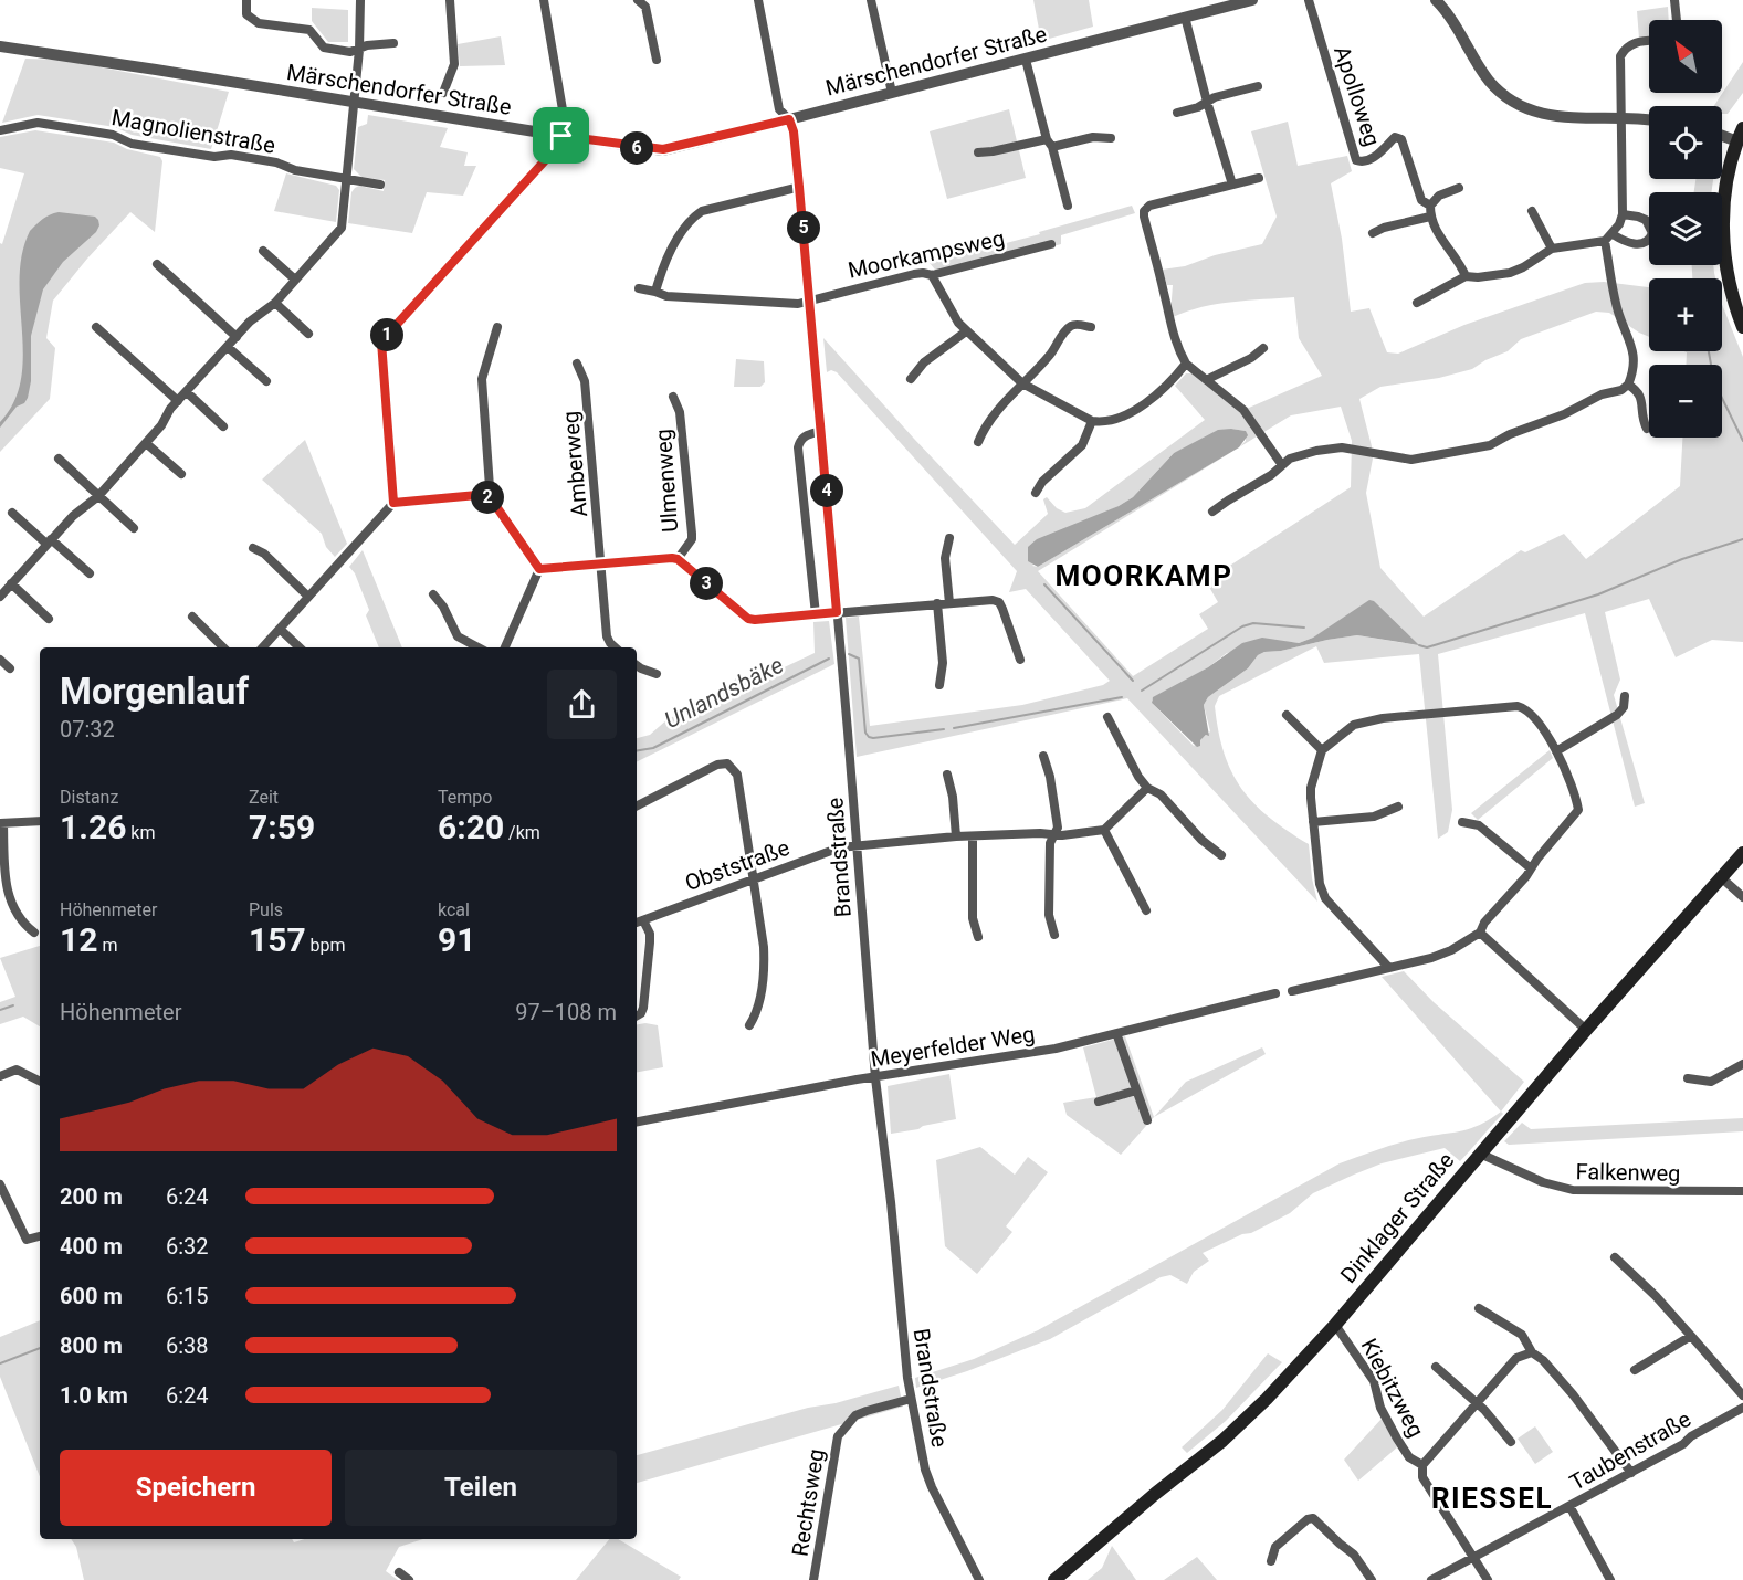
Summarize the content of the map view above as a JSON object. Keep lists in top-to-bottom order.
{
  "streets": {
    "main road": ["Dinklager Straße"],
    "street": [
      "Märschendorfer Straße",
      "Apolloweg",
      "Magnolienstraße",
      "Moorkampsweg",
      "Amberweg",
      "Ulmenweg",
      "Brandstraße",
      "Obststraße",
      "Meyerfelder Weg",
      "Falkenweg",
      "Kiebitzweg",
      "Taubenstraße",
      "Rechtsweg"
    ]
  },
  "crossings": [
    ["Märschendorfer Straße", "Brandstraße"],
    ["Moorkampsweg", "Brandstraße"],
    ["Brandstraße", "Obststraße"],
    ["Brandstraße", "Meyerfelder Weg"],
    ["Brandstraße", "Rechtsweg"],
    ["Falkenweg", "Dinklager Straße"],
    ["Dinklager Straße", "Kiebitzweg"]
  ],
  "districts": ["MOORKAMP", "RIESSEL"],
  "water": ["Unlandsbäke"],
  "north": "top left",
  "page": {
    "map_buttons": ["+", "−"],
    "pins": [
      "6",
      "5",
      "1",
      "4",
      "2",
      "3"
    ],
    "heading": ["Morgenlauf", "07:32"],
    "stats": [
      ["Distanz", "1.26 km"],
      ["Zeit", "7:59"],
      ["Tempo", "6:20 /km"],
      ["Höhenmeter", "12 m"],
      ["Puls", "157 bpm"],
      ["kcal", "91"]
    ],
    "chart": ["Höhenmeter", "97–108 m"],
    "list": [
      {
        "name": "200 m",
        "note": "6:24"
      },
      {
        "name": "400 m",
        "note": "6:32"
      },
      {
        "name": "600 m",
        "note": "6:15"
      },
      {
        "name": "800 m",
        "note": "6:38"
      },
      {
        "name": "1.0 km",
        "note": "6:24"
      }
    ],
    "buttons": ["Speichern", "Teilen"]
  }
}
